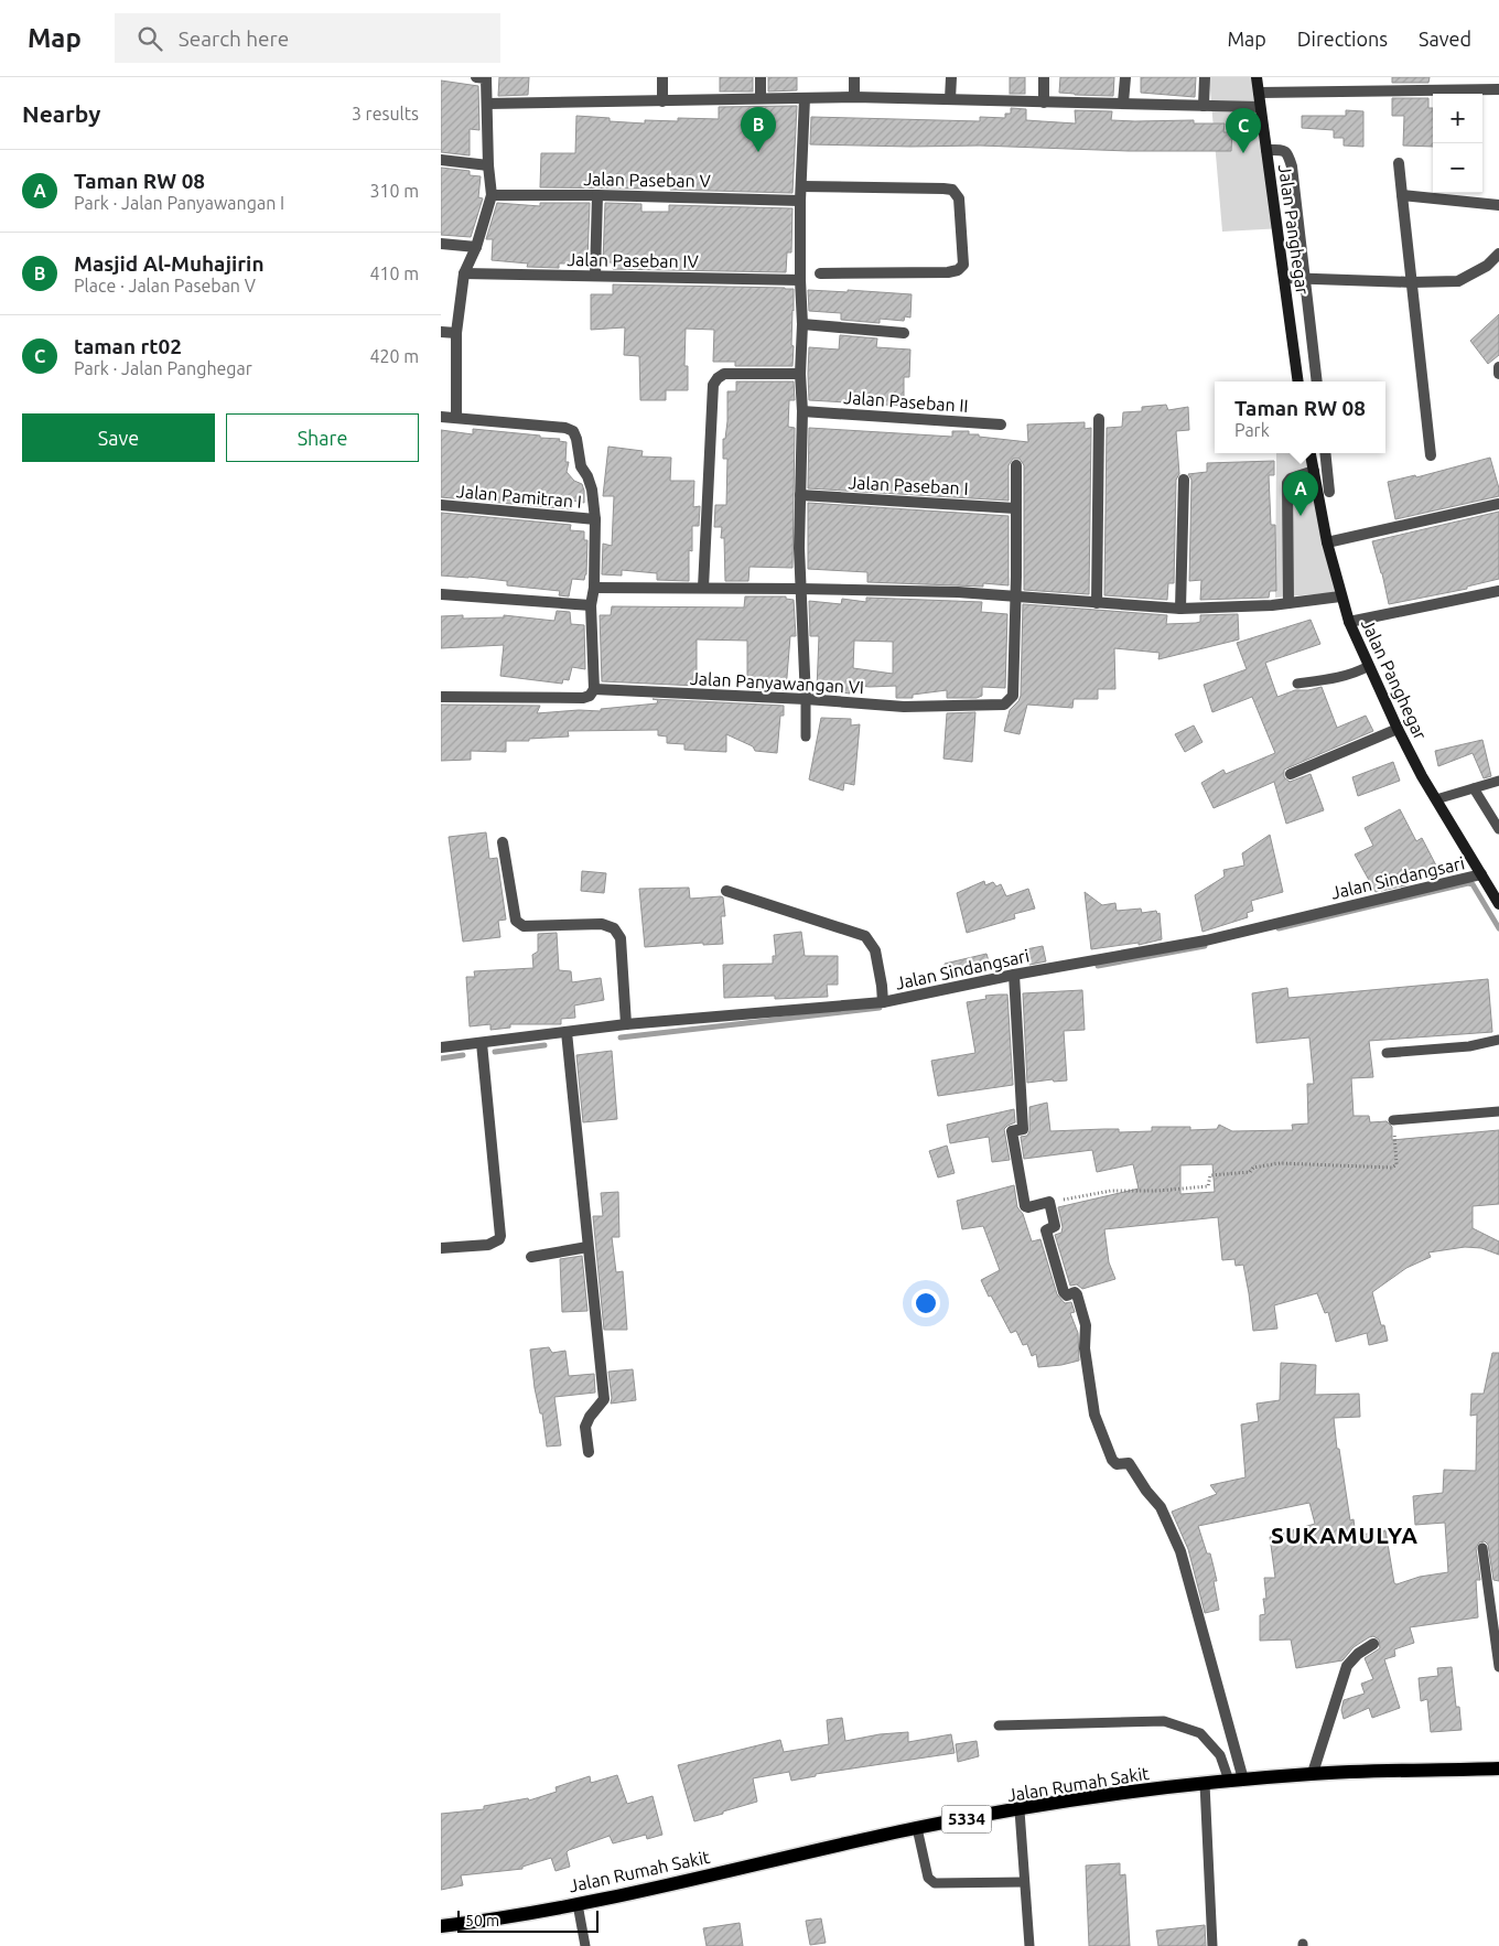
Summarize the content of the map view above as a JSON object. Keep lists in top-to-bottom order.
{
  "streets": {
    "main road": ["Jalan Rumah Sakit", "5334"],
    "street": [
      "Jalan Paseban V",
      "Jalan Panghegar",
      "Jalan Paseban IV",
      "Jalan Paseban II",
      "Jalan Paseban I",
      "Jalan Pamitran I",
      "Jalan Panyawangan VI",
      "Jalan Sindangsari"
    ]
  },
  "crossings": [
    ["Jalan Panghegar", "Jalan Sindangsari"],
    ["Jalan Paseban I", "Jalan Panyawangan VI"]
  ],
  "districts": ["SUKAMULYA"],
  "scale_bar": "50 m",
  "page": {
    "header": "Map",
    "search": "Search here",
    "nav": ["Map", "Directions", "Saved"],
    "heading": ["Nearby", "3 results"],
    "map_buttons": ["+", "−"],
    "pins": ["B", "C", "A"],
    "list": [
      {
        "mark": "A",
        "name": "Taman RW 08",
        "note": "Park · Jalan Panyawangan I",
        "value": "310 m"
      },
      {
        "mark": "B",
        "name": "Masjid Al-Muhajirin",
        "note": "Place · Jalan Paseban V",
        "value": "410 m"
      },
      {
        "mark": "C",
        "name": "taman rt02",
        "note": "Park · Jalan Panghegar",
        "value": "420 m"
      }
    ],
    "popup": ["Taman RW 08", "Park"],
    "buttons": ["Save", "Share"],
    "scale": "50 m"
  }
}
